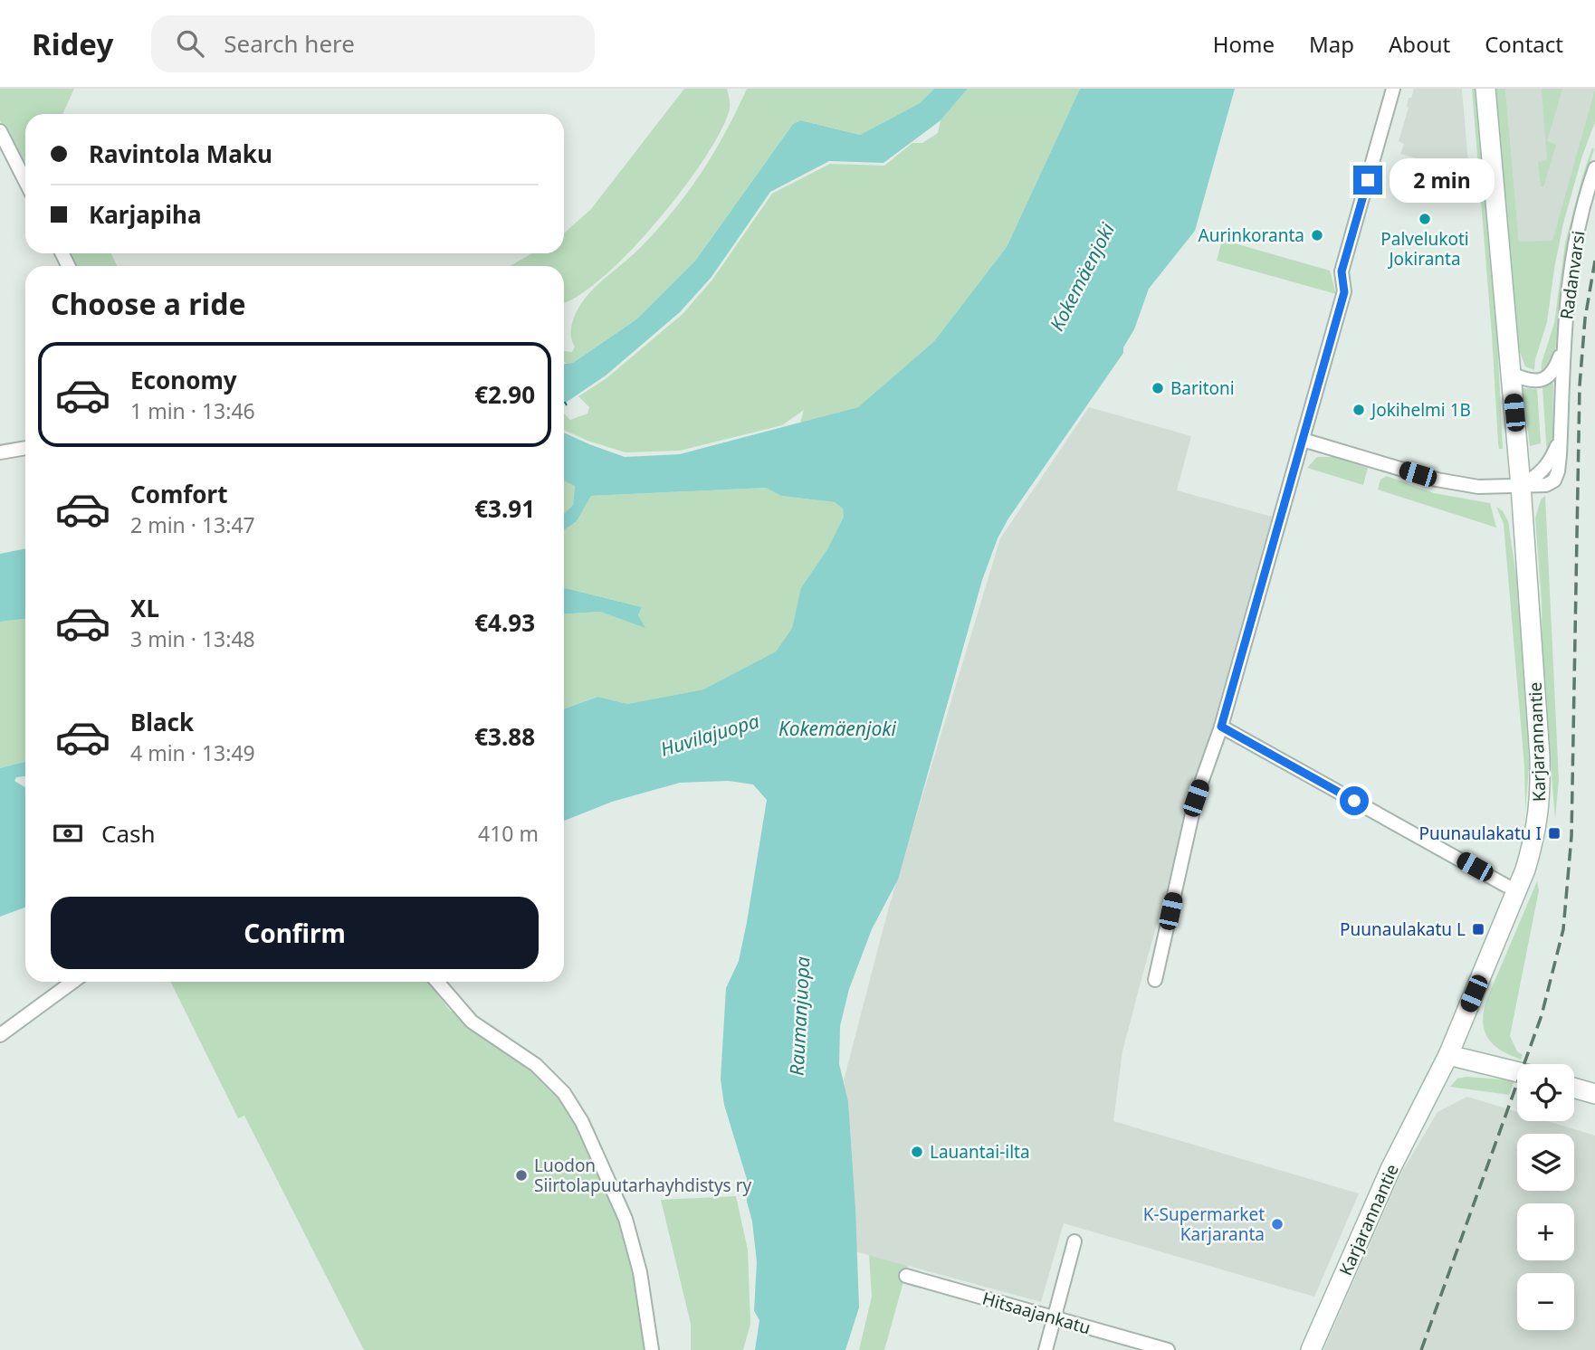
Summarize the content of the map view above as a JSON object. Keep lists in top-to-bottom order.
{
  "streets": {
    "main road": ["Karjarannantie"],
    "street": ["Radanvarsi", "Hitsaajankatu"]
  },
  "crossings": [
    ["Radanvarsi", "Karjarannantie"]
  ],
  "water": ["Kokemäenjoki", "Huvilajuopa", "Raumanjuopa"],
  "places": {
    "other": [
      "Palvelukoti Jokiranta",
      "Aurinkoranta",
      "Baritoni",
      "Jokihelmi 1B",
      "Lauantai-ilta",
      "Luodon Siirtolapuutarhayhdistys ry",
      "K-Supermarket Karjaranta"
    ],
    "transit": ["Puunaulakatu I", "Puunaulakatu L"]
  },
  "page": {
    "header": "Ridey",
    "search": "Search here",
    "nav": [
      "Home",
      "Map",
      "About",
      "Contact"
    ],
    "banner": ["Ravintola Maku", "Karjapiha"],
    "bubble": "2 min",
    "heading": "Choose a ride",
    "list": [
      {
        "name": "Economy",
        "note": "1 min · 13:46",
        "value": "€2.90"
      },
      {
        "name": "Comfort",
        "note": "2 min · 13:47",
        "value": "€3.91"
      },
      {
        "name": "XL",
        "note": "3 min · 13:48",
        "value": "€4.93"
      },
      {
        "name": "Black",
        "note": "4 min · 13:49",
        "value": "€3.88"
      }
    ],
    "pay": ["Cash", "410 m"],
    "buttons": "Confirm",
    "map_buttons": ["+", "−"]
  }
}
